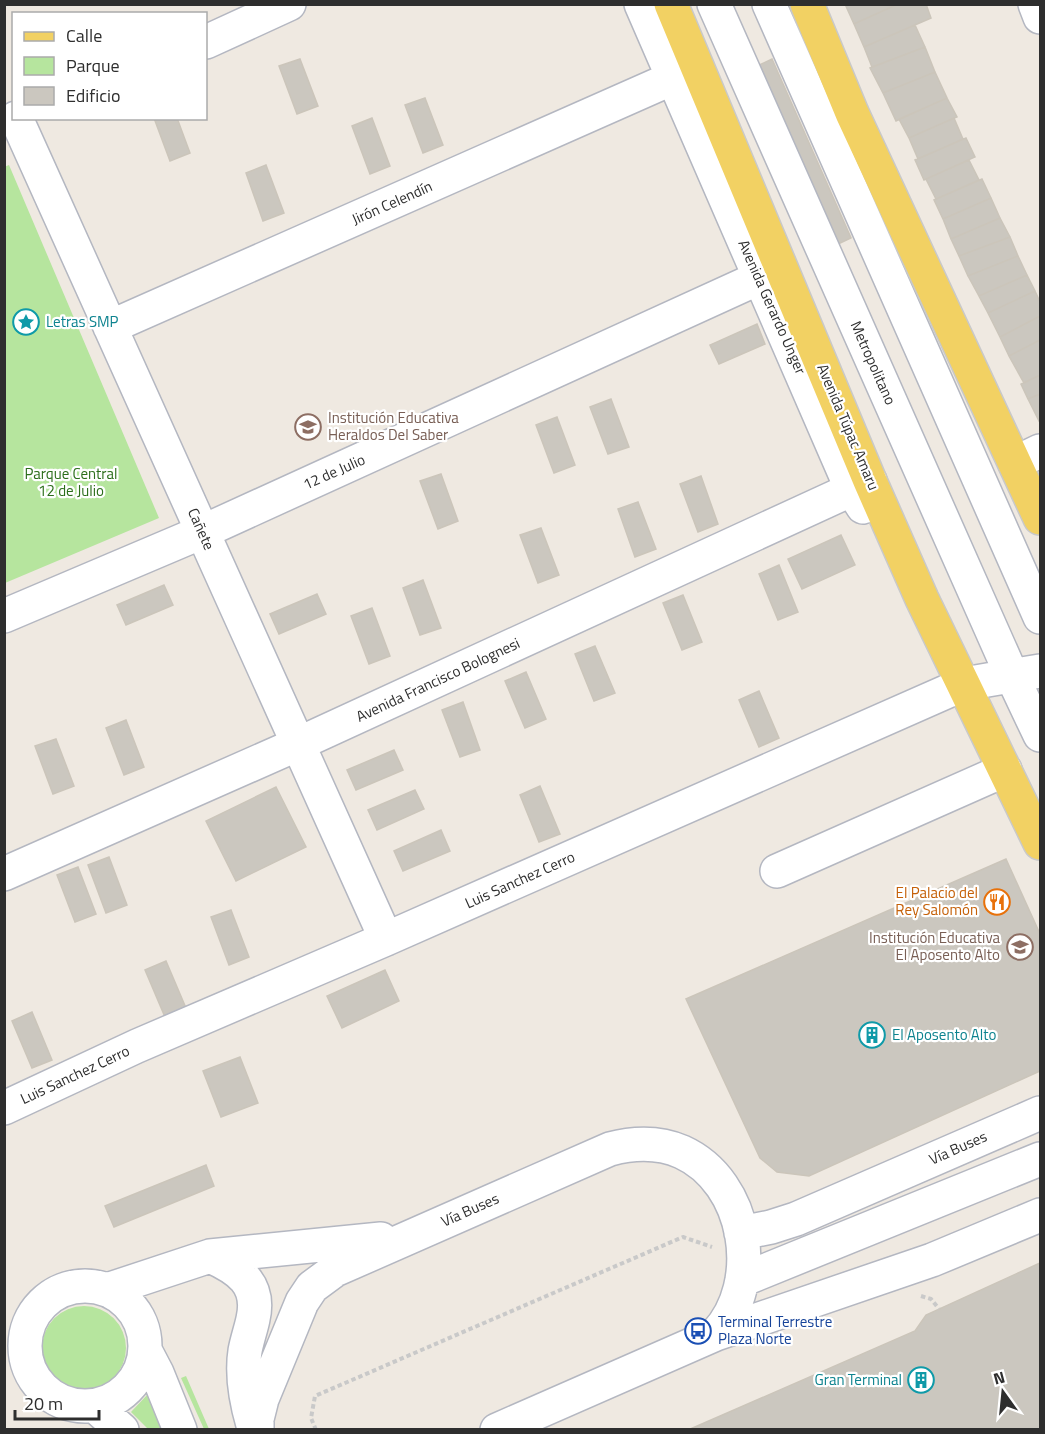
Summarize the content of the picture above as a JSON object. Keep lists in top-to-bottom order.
{
  "streets": {
    "main road": ["Avenida Túpac Amaru"],
    "street": [
      "Jirón Celendín",
      "Avenida Gerardo Unger",
      "Metropolitano",
      "12 de Julio",
      "Cañete",
      "Avenida Francisco Bolognesi",
      "Luis Sanchez Cerro",
      "Vía Buses"
    ]
  },
  "crossings": [
    ["Jirón Celendín", "Avenida Gerardo Unger"],
    ["Jirón Celendín", "Cañete"],
    ["Avenida Gerardo Unger", "Avenida Túpac Amaru"],
    ["Avenida Gerardo Unger", "12 de Julio"],
    ["Avenida Gerardo Unger", "Avenida Francisco Bolognesi"],
    ["Metropolitano", "Luis Sanchez Cerro"],
    ["Avenida Túpac Amaru", "Avenida Francisco Bolognesi"],
    ["Avenida Túpac Amaru", "Luis Sanchez Cerro"],
    ["12 de Julio", "Cañete"],
    ["Cañete", "Avenida Francisco Bolognesi"],
    ["Cañete", "Luis Sanchez Cerro"]
  ],
  "parks": ["Parque Central 12 de Julio"],
  "places": {
    "place": ["Letras SMP"],
    "school or university": ["Institución Educativa Heraldos Del Saber", "Institución Educativa El Aposento Alto"],
    "restaurant": ["El Palacio del Rey Salomón"],
    "building": ["El Aposento Alto", "Gran Terminal"],
    "bus stop": ["Terminal Terrestre Plaza Norte"]
  },
  "legend": ["Calle", "Parque", "Edificio"],
  "scale_bar": "20 m",
  "north": "top"
}
